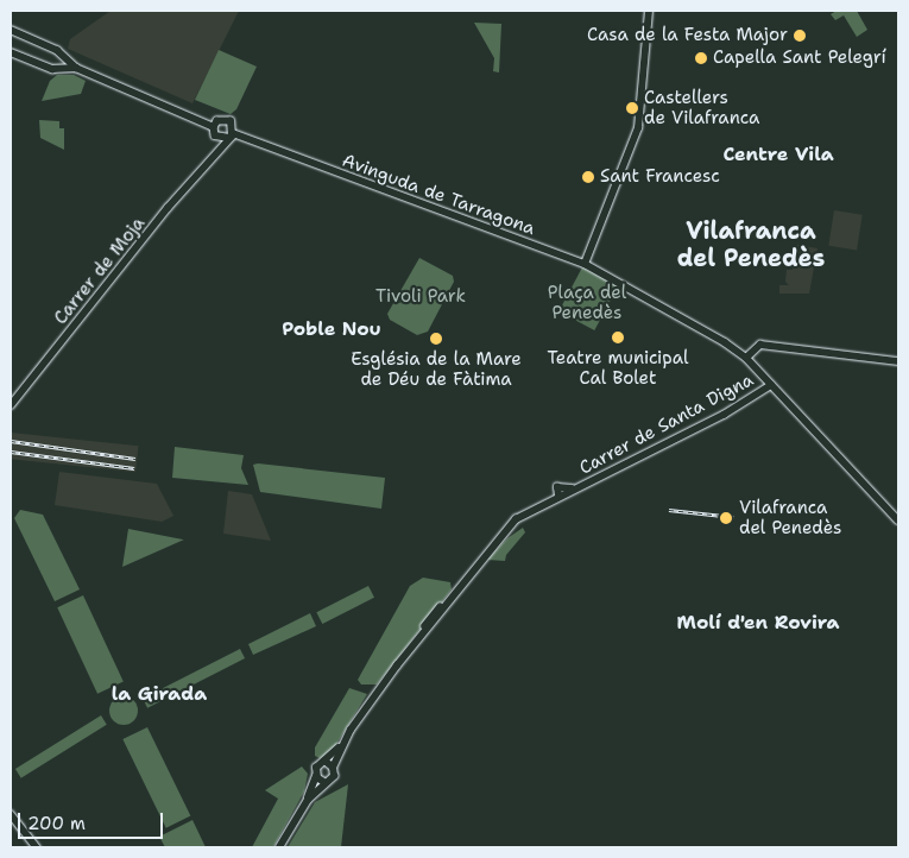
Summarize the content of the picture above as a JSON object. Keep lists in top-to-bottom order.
{
  "streets": {
    "street": ["Avinguda de Tarragona", "Carrer de Moja", "Carrer de Santa Digna"]
  },
  "crossings": [
    ["Avinguda de Tarragona", "Carrer de Moja"],
    ["Avinguda de Tarragona", "Carrer de Santa Digna"]
  ],
  "districts": [
    "Centre Vila",
    "Vilafranca del Penedès",
    "Poble Nou",
    "Molí d'en Rovira",
    "la Girada"
  ],
  "parks": ["Plaça del Penedès", "Tivoli Park"],
  "places": [
    "Casa de la Festa Major",
    "Capella Sant Pelegrí",
    "Castellers de Vilafranca",
    "Sant Francesc",
    "Teatre municipal Cal Bolet",
    "Església de la Mare de Déu de Fàtima",
    "Vilafranca del Penedès"
  ],
  "scale_bar": "200 m"
}
